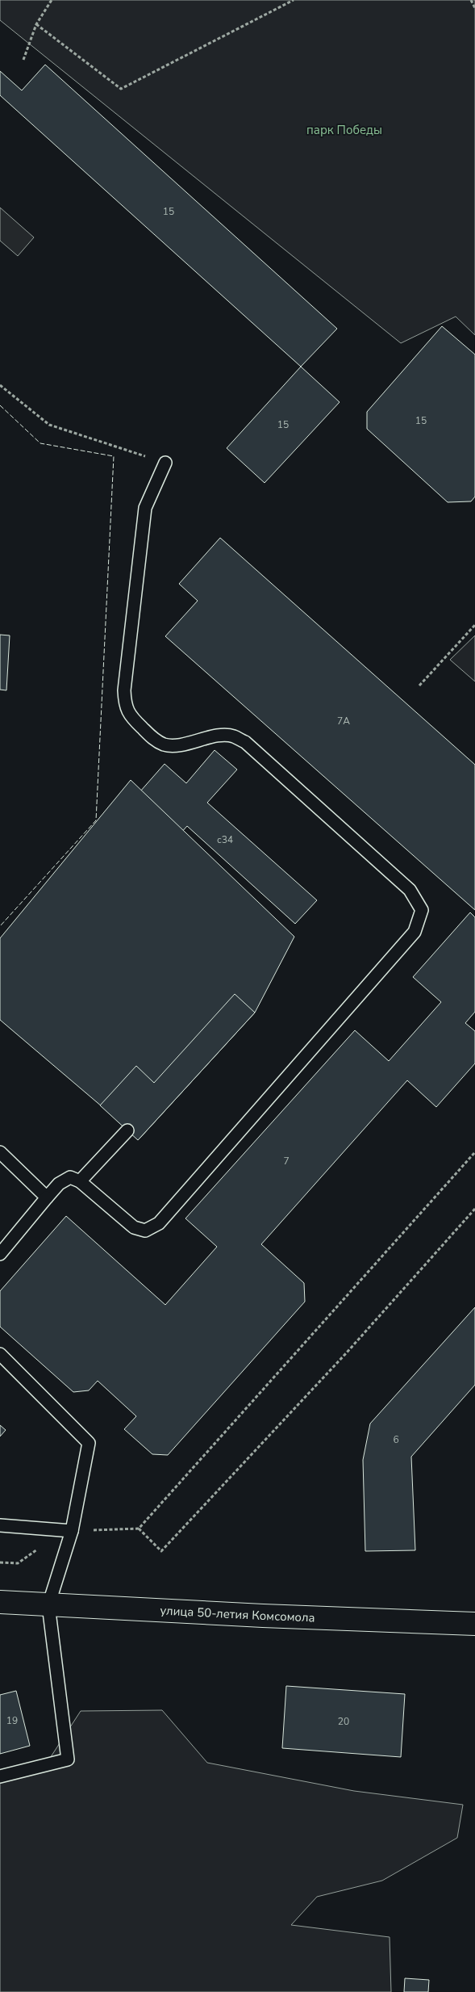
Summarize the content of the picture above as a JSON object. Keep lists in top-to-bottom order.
{
  "streets": {
    "street": ["улица 50-летия Комсомола"]
  },
  "parks": ["парк Победы"],
  "house_numbers": [
    "15",
    "15",
    "15",
    "7А",
    "с34",
    "7",
    "6",
    "19",
    "20"
  ]
}
